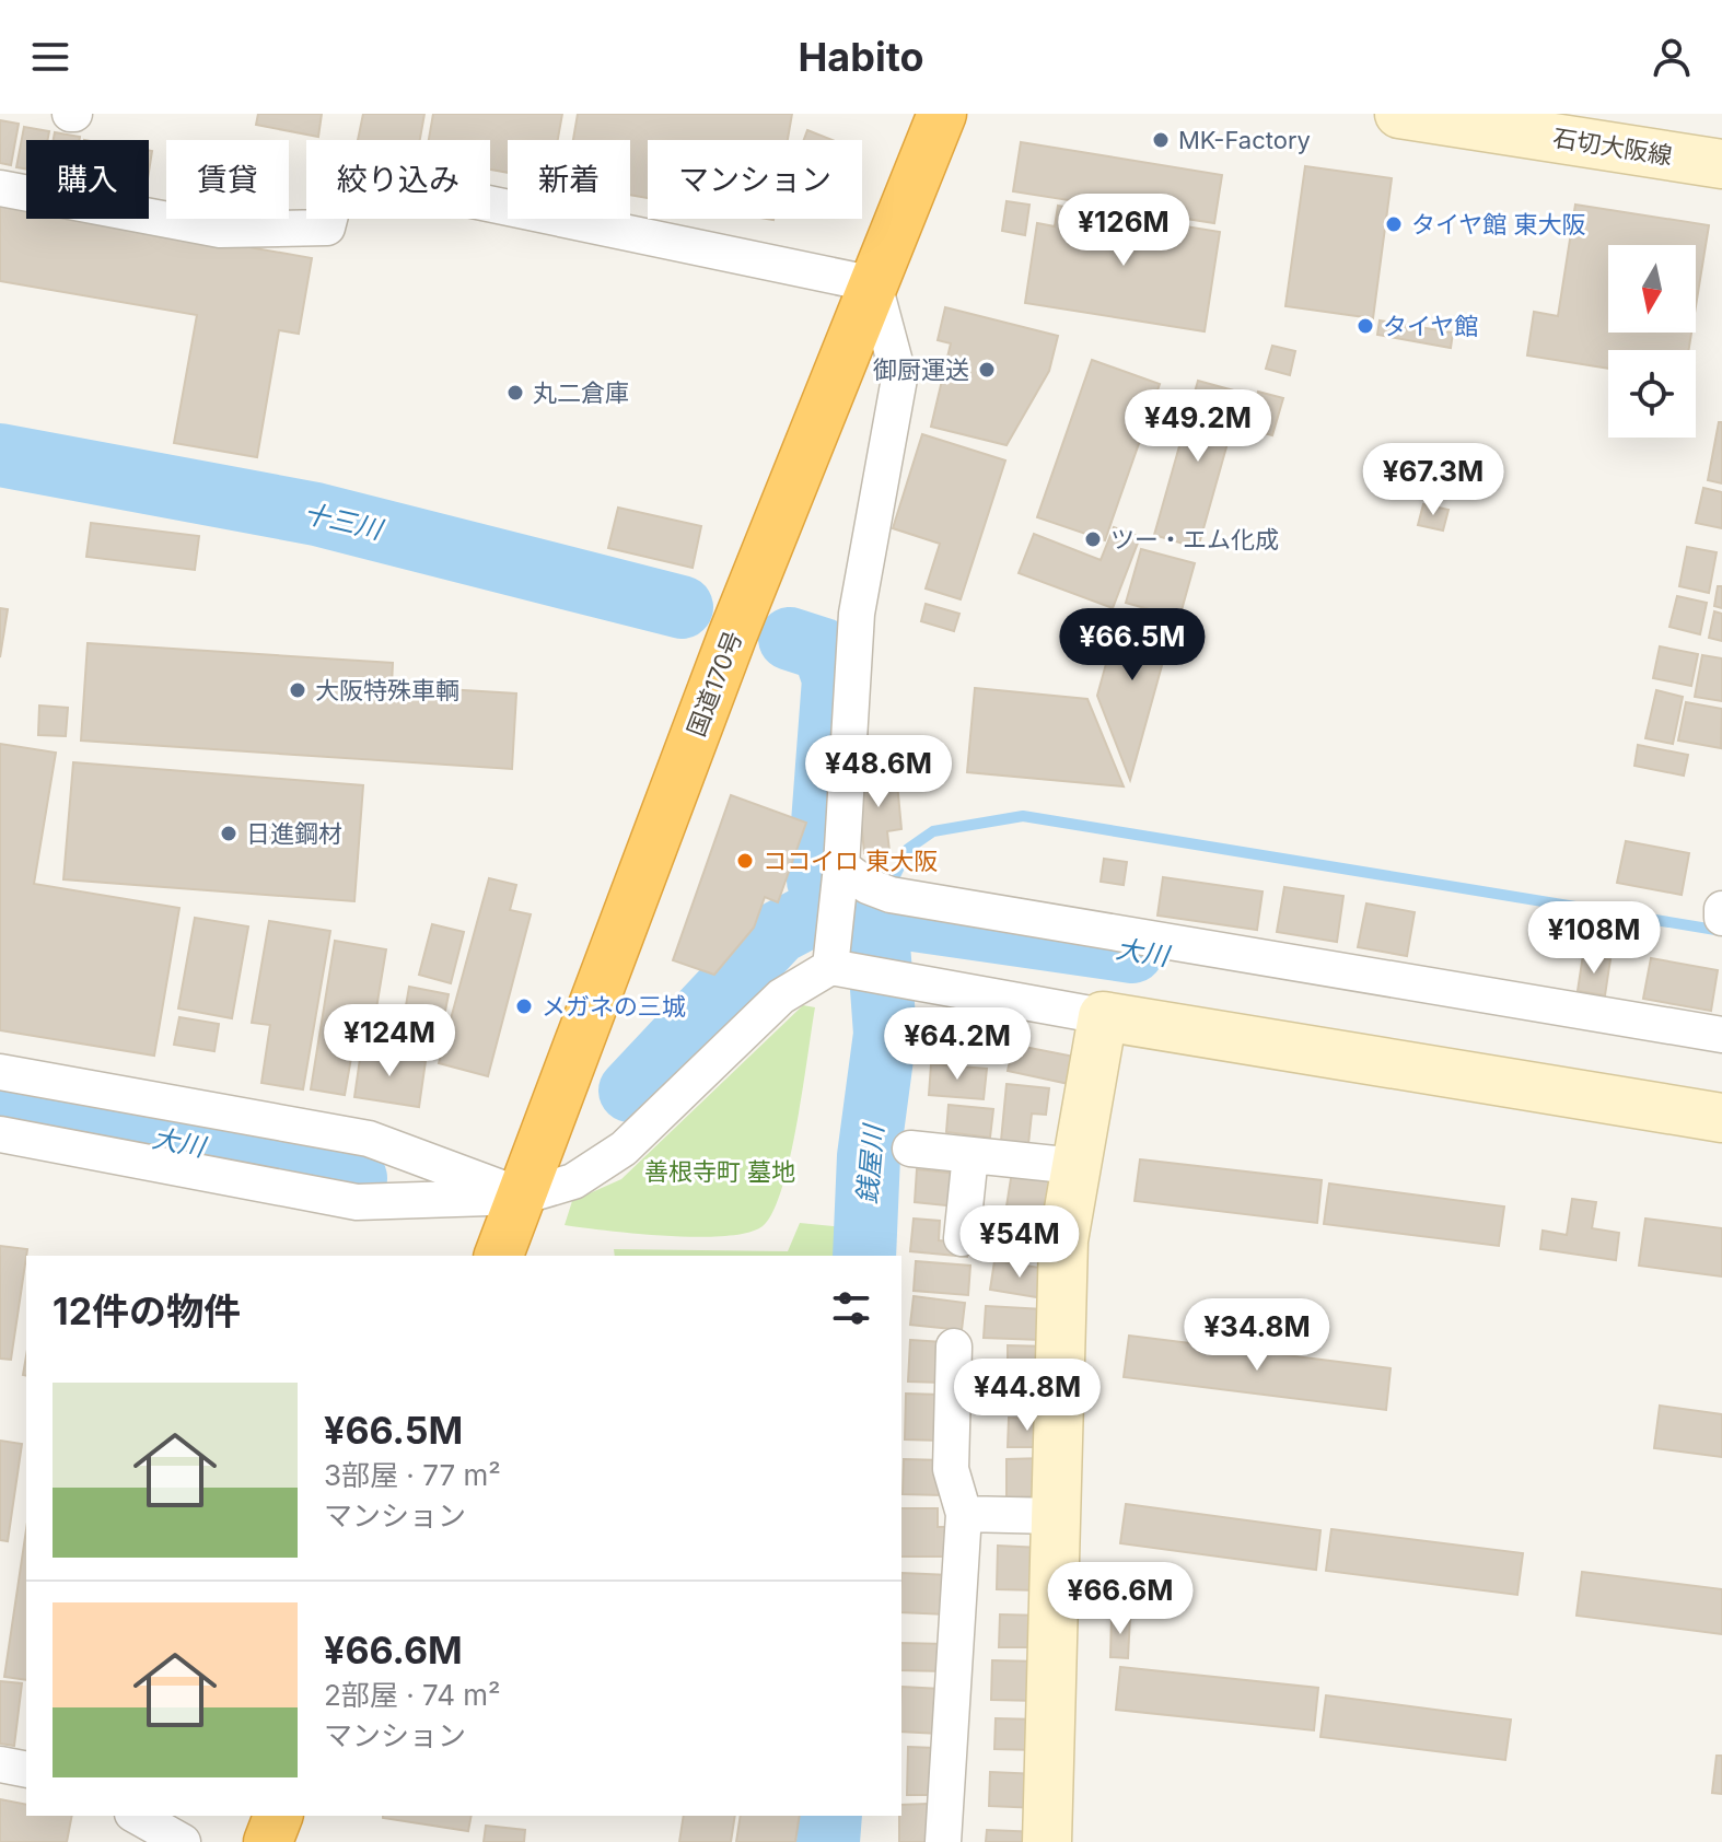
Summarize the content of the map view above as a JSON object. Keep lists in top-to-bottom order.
{
  "streets": {
    "highway": ["国道170号"],
    "street": ["石切大阪線"]
  },
  "water": ["十三川", "大川", "銭屋川"],
  "parks": ["善根寺町 墓地"],
  "places": [
    "MK-Factory",
    "タイヤ館 東大阪",
    "タイヤ館",
    "御厨運送",
    "丸二倉庫",
    "ツー・エム化成",
    "大阪特殊車輌",
    "日進鋼材",
    "ココイロ 東大阪",
    "メガネの三城"
  ],
  "north": "bottom",
  "page": {
    "header": "Habito",
    "chip": [
      "購入",
      "賃貸",
      "絞り込み",
      "新着",
      "マンション"
    ],
    "price": [
      "¥126M",
      "¥49.2M",
      "¥67.3M",
      "¥66.5M",
      "¥48.6M",
      "¥108M",
      "¥124M",
      "¥64.2M",
      "¥54M",
      "¥34.8M",
      "¥44.8M",
      "¥66.6M"
    ],
    "heading": "12件の物件",
    "list": [
      {
        "name": "¥66.5M",
        "note": "3部屋 · 77 m² · マンション"
      },
      {
        "name": "¥66.6M",
        "note": "2部屋 · 74 m² · マンション"
      }
    ]
  }
}
